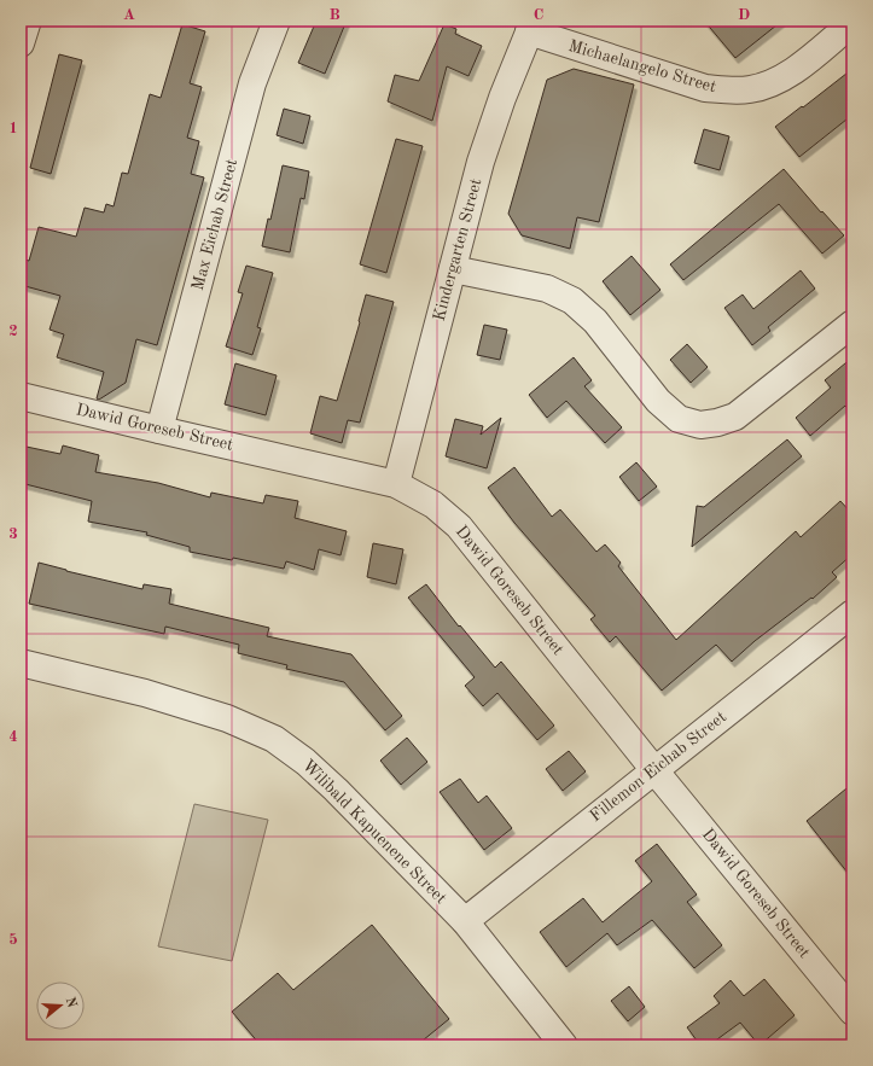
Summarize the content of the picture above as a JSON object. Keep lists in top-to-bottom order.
{
  "streets": {
    "street": [
      "Michaelangelo Street",
      "Max Eichab Street",
      "Kindergarten Street",
      "Dawid Goreseb Street",
      "Fillemon Eichab Street",
      "Wilibald Kapuenene Street"
    ]
  },
  "crossings": [
    ["Michaelangelo Street", "Kindergarten Street"],
    ["Max Eichab Street", "Dawid Goreseb Street"],
    ["Kindergarten Street", "Dawid Goreseb Street"],
    ["Dawid Goreseb Street", "Fillemon Eichab Street"],
    ["Fillemon Eichab Street", "Wilibald Kapuenene Street"]
  ],
  "north": "right",
  "grid": {
    "columns": [
      "A",
      "B",
      "C",
      "D"
    ],
    "rows": [
      "1",
      "2",
      "3",
      "4",
      "5"
    ]
  }
}
